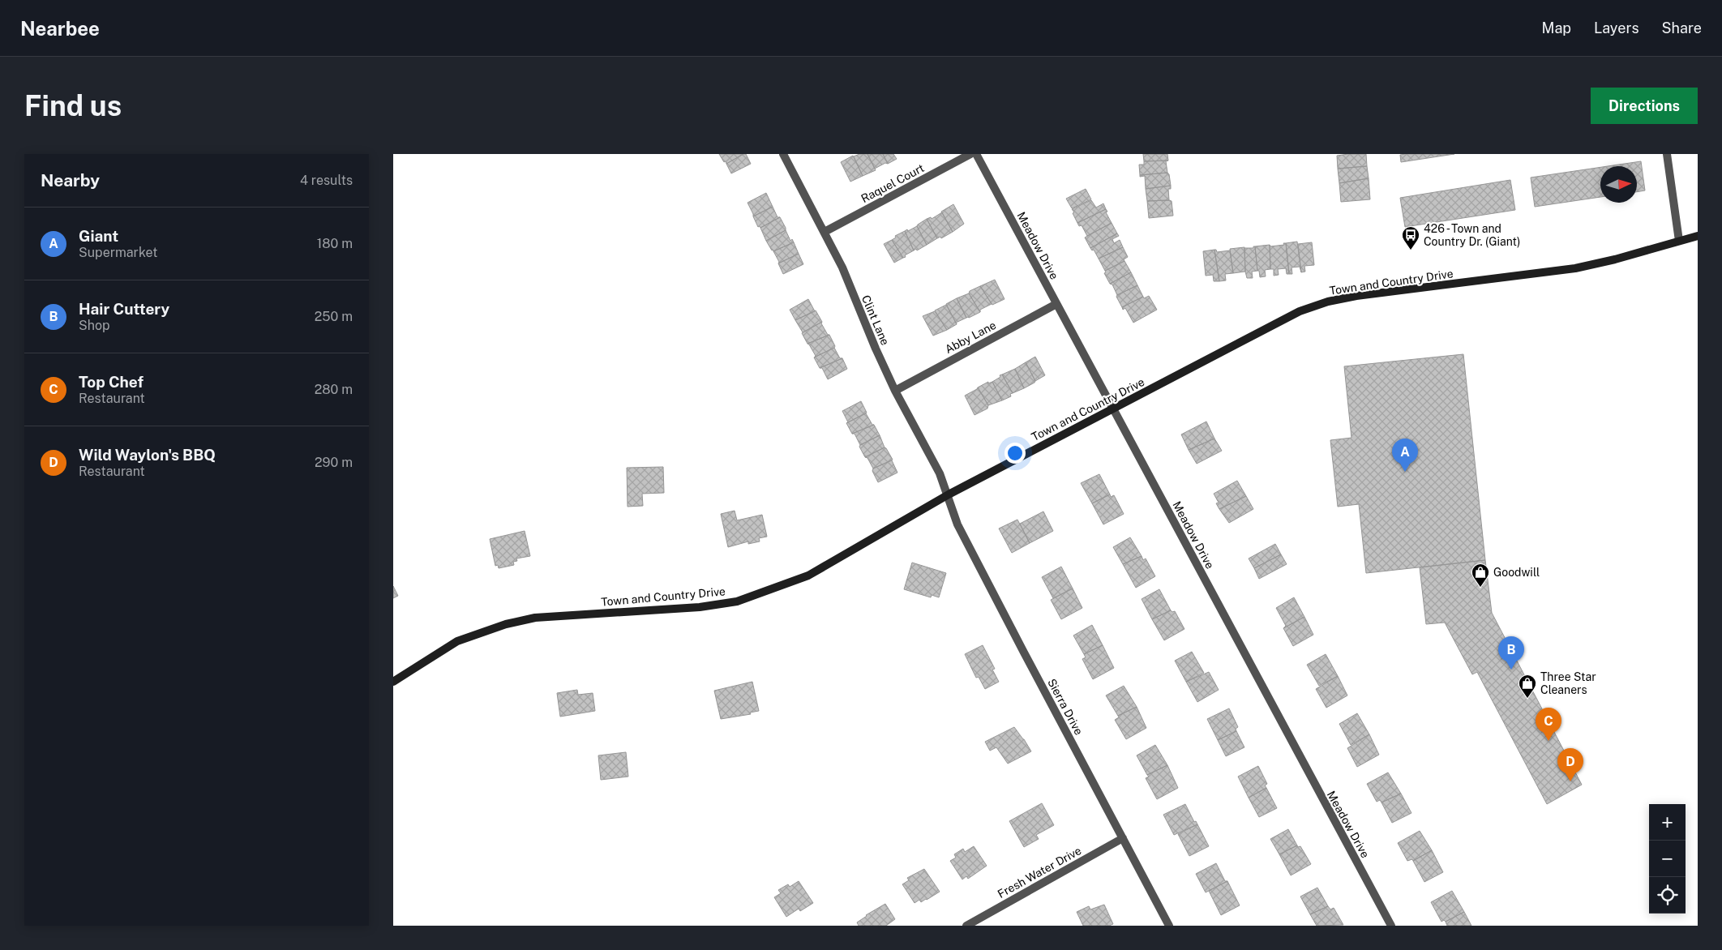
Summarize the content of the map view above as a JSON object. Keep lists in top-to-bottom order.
{
  "streets": {
    "street": [
      "Raquel Court",
      "Meadow Drive",
      "Town and Country Drive",
      "Clint Lane",
      "Abby Lane",
      "Sierra Drive",
      "Fresh Water Drive"
    ]
  },
  "crossings": [
    ["Raquel Court", "Clint Lane"],
    ["Meadow Drive", "Town and Country Drive"],
    ["Meadow Drive", "Abby Lane"],
    ["Town and Country Drive", "Clint Lane"],
    ["Town and Country Drive", "Sierra Drive"],
    ["Clint Lane", "Abby Lane"],
    ["Clint Lane", "Sierra Drive"],
    ["Sierra Drive", "Fresh Water Drive"]
  ],
  "places": {
    "bus stop": ["426 - Town and Country Dr. (Giant)"],
    "shop": ["Goodwill", "Three Star Cleaners"]
  },
  "north": "right",
  "page": {
    "header": "Nearbee",
    "nav": ["Map", "Layers", "Share"],
    "buttons": "Directions",
    "title": "Find us",
    "heading": ["Nearby", "4 results"],
    "list": [
      {
        "mark": "A",
        "name": "Giant",
        "note": "Supermarket",
        "value": "180 m"
      },
      {
        "mark": "B",
        "name": "Hair Cuttery",
        "note": "Shop",
        "value": "250 m"
      },
      {
        "mark": "C",
        "name": "Top Chef",
        "note": "Restaurant",
        "value": "280 m"
      },
      {
        "mark": "D",
        "name": "Wild Waylon's BBQ",
        "note": "Restaurant",
        "value": "290 m"
      }
    ],
    "pins": [
      "A",
      "B",
      "C",
      "D"
    ],
    "map_buttons": ["+", "−"]
  }
}
